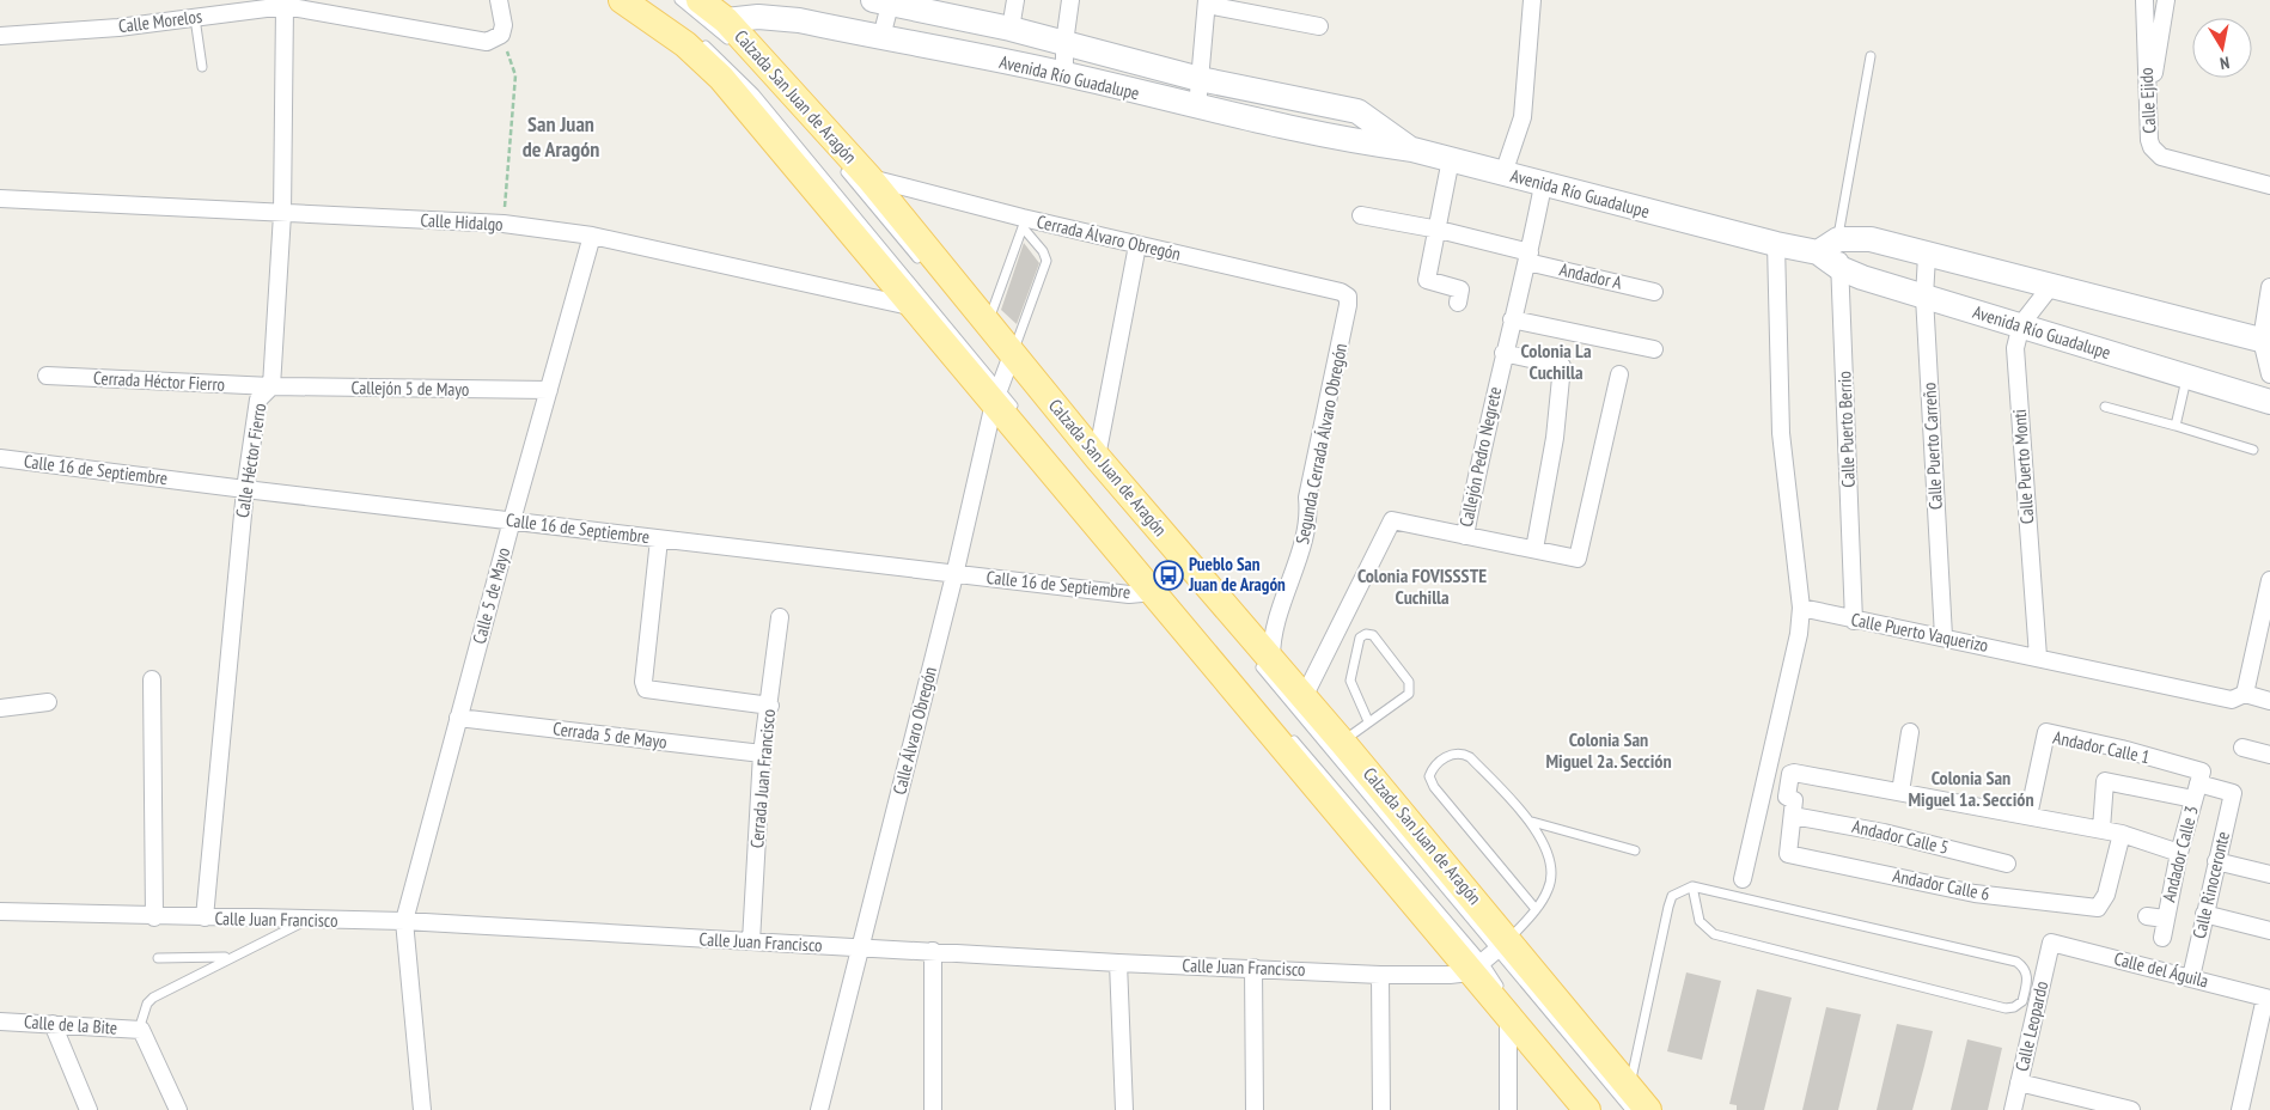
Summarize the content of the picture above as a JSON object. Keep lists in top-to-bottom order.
{
  "streets": {
    "main road": ["Calzada San Juan de Aragón"],
    "street": [
      "Calle Morelos",
      "Avenida Río Guadalupe",
      "Calle Ejido",
      "Calle Hidalgo",
      "Cerrada Álvaro Obregón",
      "Andador A",
      "Cerrada Héctor Fierro",
      "Callejón 5 de Mayo",
      "Calle Puerto Berrio",
      "Segunda Cerrada Álvaro Obregón",
      "Calle Puerto Carreño",
      "Callejón Pedro Negrete",
      "Calle Héctor Fierro",
      "Calle Puerto Monti",
      "Calle 16 de Septiembre",
      "Calle 5 de Mayo",
      "Calle Puerto Vaquerizo",
      "Calle Álvaro Obregón",
      "Cerrada 5 de Mayo",
      "Andador Calle 1",
      "Cerrada Juan Francisco",
      "Andador Calle 5",
      "Andador Calle 3",
      "Andador Calle 6",
      "Calle Rinoceronte",
      "Calle Juan Francisco",
      "Calle del Águila",
      "Calle de la Bite",
      "Calle Leopardo"
    ]
  },
  "crossings": [
    ["Calle Morelos", "Calle Héctor Fierro"],
    ["Avenida Río Guadalupe", "Calzada San Juan de Aragón"],
    ["Avenida Río Guadalupe", "Calle Puerto Berrio"],
    ["Avenida Río Guadalupe", "Calle Puerto Carreño"],
    ["Avenida Río Guadalupe", "Callejón Pedro Negrete"],
    ["Avenida Río Guadalupe", "Calle Puerto Monti"],
    ["Calzada San Juan de Aragón", "Cerrada Álvaro Obregón"],
    ["Calzada San Juan de Aragón", "Segunda Cerrada Álvaro Obregón"],
    ["Calzada San Juan de Aragón", "Callejón Pedro Negrete"],
    ["Calzada San Juan de Aragón", "Calle Álvaro Obregón"],
    ["Calle Hidalgo", "Calle Héctor Fierro"],
    ["Calle Hidalgo", "Calle 5 de Mayo"],
    ["Cerrada Álvaro Obregón", "Segunda Cerrada Álvaro Obregón"],
    ["Andador A", "Callejón Pedro Negrete"],
    ["Cerrada Héctor Fierro", "Callejón 5 de Mayo"],
    ["Cerrada Héctor Fierro", "Calle Héctor Fierro"],
    ["Callejón 5 de Mayo", "Calle Héctor Fierro"],
    ["Callejón 5 de Mayo", "Calle 5 de Mayo"],
    ["Calle Puerto Berrio", "Calle Puerto Vaquerizo"],
    ["Calle Puerto Carreño", "Calle Puerto Vaquerizo"],
    ["Calle Héctor Fierro", "Calle 16 de Septiembre"],
    ["Calle Héctor Fierro", "Calle Juan Francisco"],
    ["Calle Puerto Monti", "Calle Puerto Vaquerizo"],
    ["Calle 16 de Septiembre", "Calle 5 de Mayo"],
    ["Calle 16 de Septiembre", "Calle Álvaro Obregón"],
    ["Calle 5 de Mayo", "Cerrada 5 de Mayo"],
    ["Calle 5 de Mayo", "Calle Juan Francisco"],
    ["Calle Álvaro Obregón", "Calle Juan Francisco"],
    ["Cerrada 5 de Mayo", "Cerrada Juan Francisco"],
    ["Andador Calle 1", "Andador Calle 3"],
    ["Andador Calle 1", "Calle Rinoceronte"],
    ["Cerrada Juan Francisco", "Calle Juan Francisco"],
    ["Andador Calle 5", "Andador Calle 6"],
    ["Andador Calle 3", "Calle Rinoceronte"],
    ["Calle Rinoceronte", "Calle del Águila"],
    ["Calle del Águila", "Calle Leopardo"]
  ],
  "districts": [
    "San Juan de Aragón",
    "Colonia La Cuchilla",
    "Colonia FOVISSSTE Cuchilla",
    "Colonia San Miguel 2a. Sección",
    "Colonia San Miguel 1a. Sección"
  ],
  "places": {
    "bus stop": ["Pueblo San Juan de Aragón"]
  },
  "north": "bottom"
}
